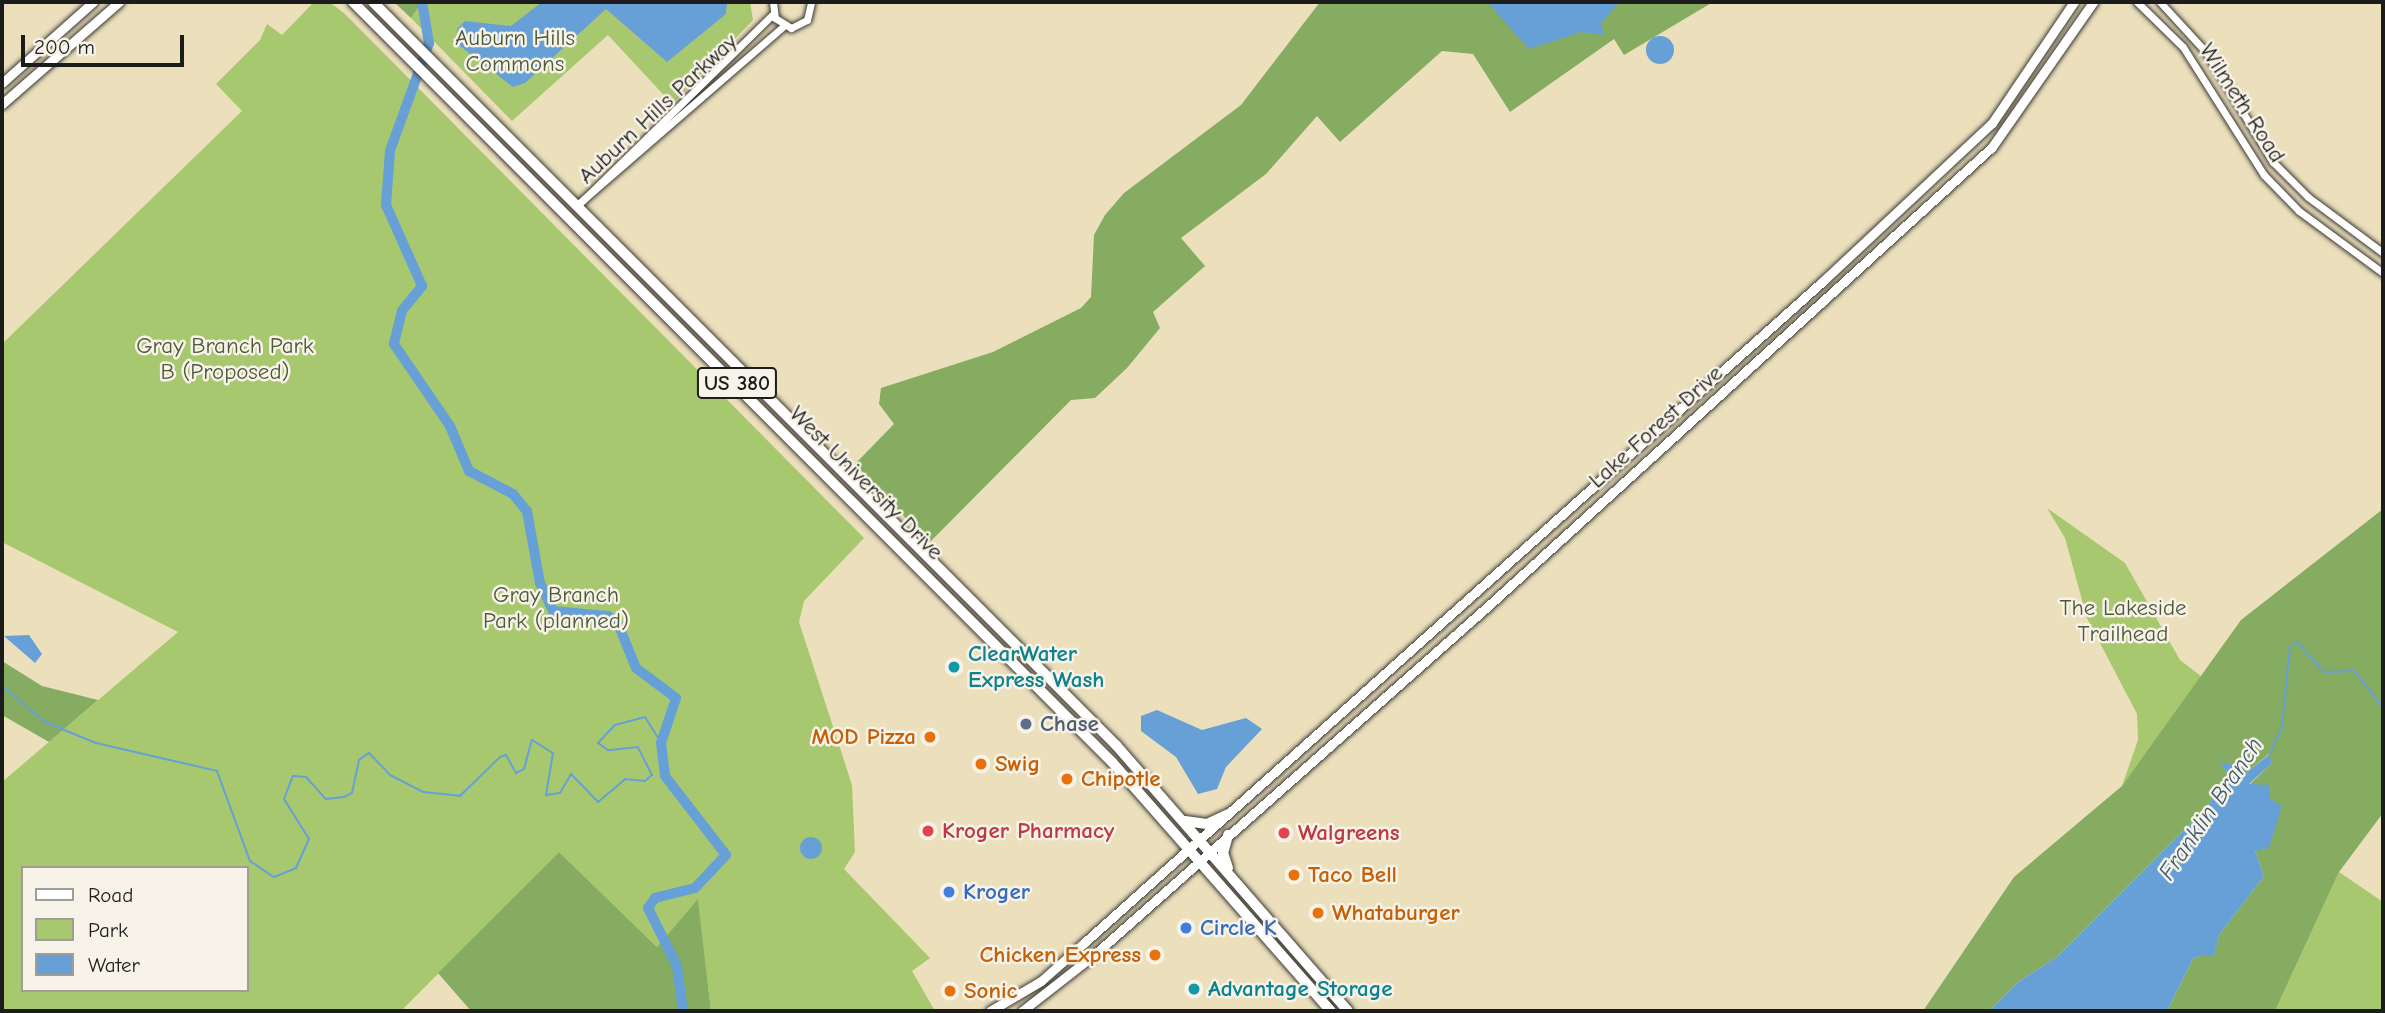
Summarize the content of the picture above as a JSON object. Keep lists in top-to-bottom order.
{
  "streets": {
    "highway": ["US 380", "West University Drive"],
    "main road": ["Lake Forest Drive"],
    "street": ["Wilmeth Road", "Auburn Hills Parkway"]
  },
  "crossings": [
    ["Auburn Hills Parkway", "West University Drive"],
    ["Lake Forest Drive", "West University Drive"]
  ],
  "water": ["Franklin Branch"],
  "parks": [
    "Auburn Hills Commons",
    "Gray Branch Park B (Proposed)",
    "Gray Branch Park (planned)",
    "The Lakeside Trailhead"
  ],
  "places": [
    "ClearWater Express Wash",
    "Chase",
    "MOD Pizza",
    "Swig",
    "Chipotle",
    "Kroger Pharmacy",
    "Walgreens",
    "Taco Bell",
    "Kroger",
    "Whataburger",
    "Circle K",
    "Chicken Express",
    "Advantage Storage",
    "Sonic"
  ],
  "legend": ["Road", "Park", "Water"],
  "scale_bar": "200 m"
}
